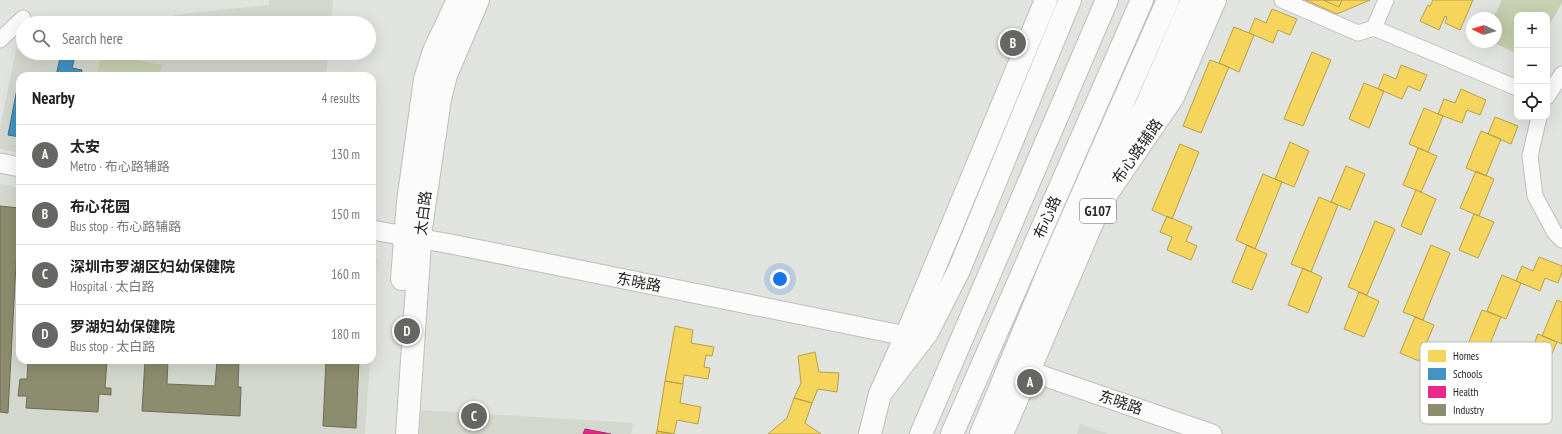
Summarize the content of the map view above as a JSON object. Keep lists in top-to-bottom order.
{
  "streets": {
    "main road": [
      "布心路辅路",
      "G107",
      "太白路",
      "布心路"
    ],
    "street": ["东晓路"]
  },
  "crossings": [
    ["布心路辅路", "东晓路"],
    ["太白路", "东晓路"]
  ],
  "legend": [
    "Homes",
    "Schools",
    "Health",
    "Industry"
  ],
  "north": "left",
  "page": {
    "map_buttons": ["+", "−"],
    "search": "Search here",
    "pins": [
      "B",
      "D",
      "A",
      "C"
    ],
    "heading": ["Nearby", "4 results"],
    "list": [
      {
        "mark": "A",
        "name": "太安",
        "note": "Metro · 布心路辅路",
        "value": "130 m"
      },
      {
        "mark": "B",
        "name": "布心花园",
        "note": "Bus stop · 布心路辅路",
        "value": "150 m"
      },
      {
        "mark": "C",
        "name": "深圳市罗湖区妇幼保健院",
        "note": "Hospital · 太白路",
        "value": "160 m"
      },
      {
        "mark": "D",
        "name": "罗湖妇幼保健院",
        "note": "Bus stop · 太白路",
        "value": "180 m"
      }
    ]
  }
}
